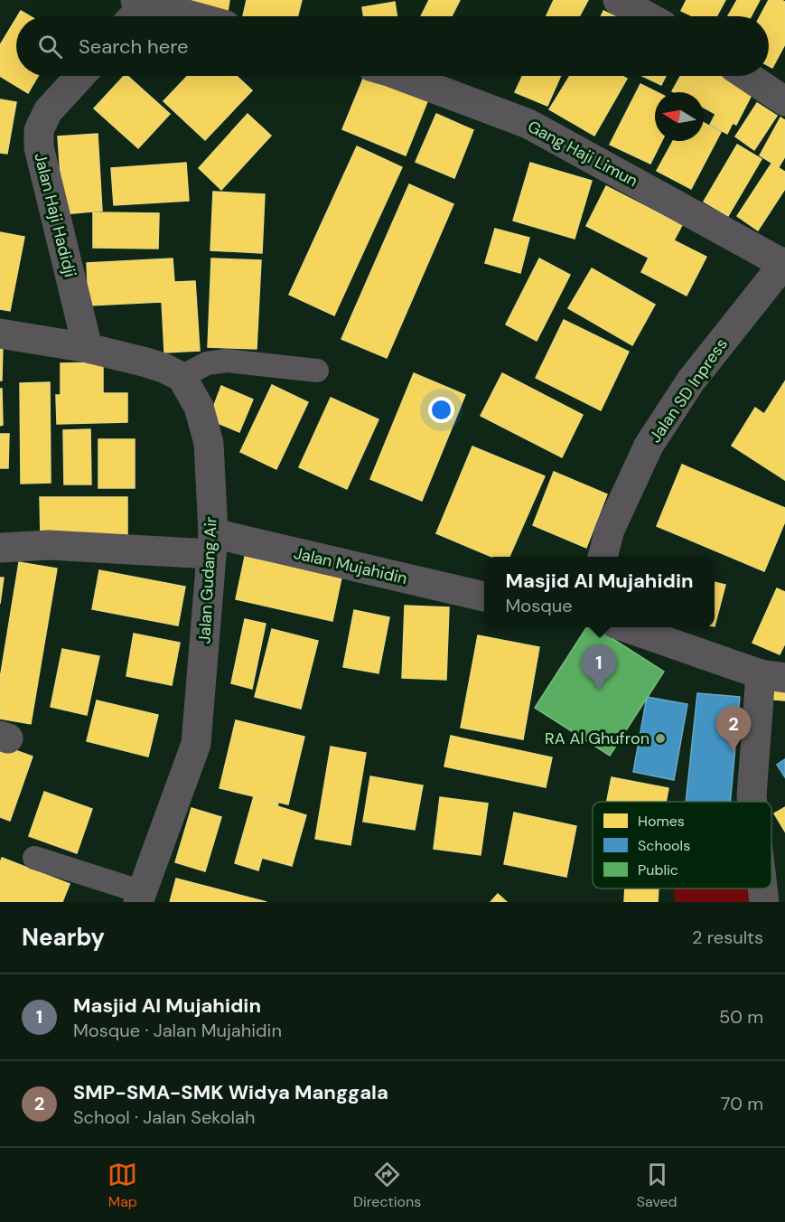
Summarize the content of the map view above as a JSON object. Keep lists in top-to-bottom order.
{
  "streets": {
    "street": [
      "Gang Haji Limun",
      "Jalan Haji Hadidji",
      "Jalan SD Inpress",
      "Jalan Mujahidin",
      "Jalan Gudang Air"
    ]
  },
  "crossings": [
    ["Gang Haji Limun", "Jalan SD Inpress"],
    ["Jalan Mujahidin", "Jalan Gudang Air"]
  ],
  "places": ["RA Al Ghufron"],
  "legend": ["Homes", "Schools", "Public"],
  "north": "left",
  "page": {
    "search": "Search here",
    "popup": ["Masjid Al Mujahidin", "Mosque"],
    "pins": ["1", "2"],
    "heading": ["Nearby", "2 results"],
    "list": [
      {
        "mark": "1",
        "name": "Masjid Al Mujahidin",
        "note": "Mosque · Jalan Mujahidin",
        "value": "50 m"
      },
      {
        "mark": "2",
        "name": "SMP-SMA-SMK Widya Manggala",
        "note": "School · Jalan Sekolah",
        "value": "70 m"
      }
    ],
    "nav": ["Map", "Directions", "Saved"]
  }
}
